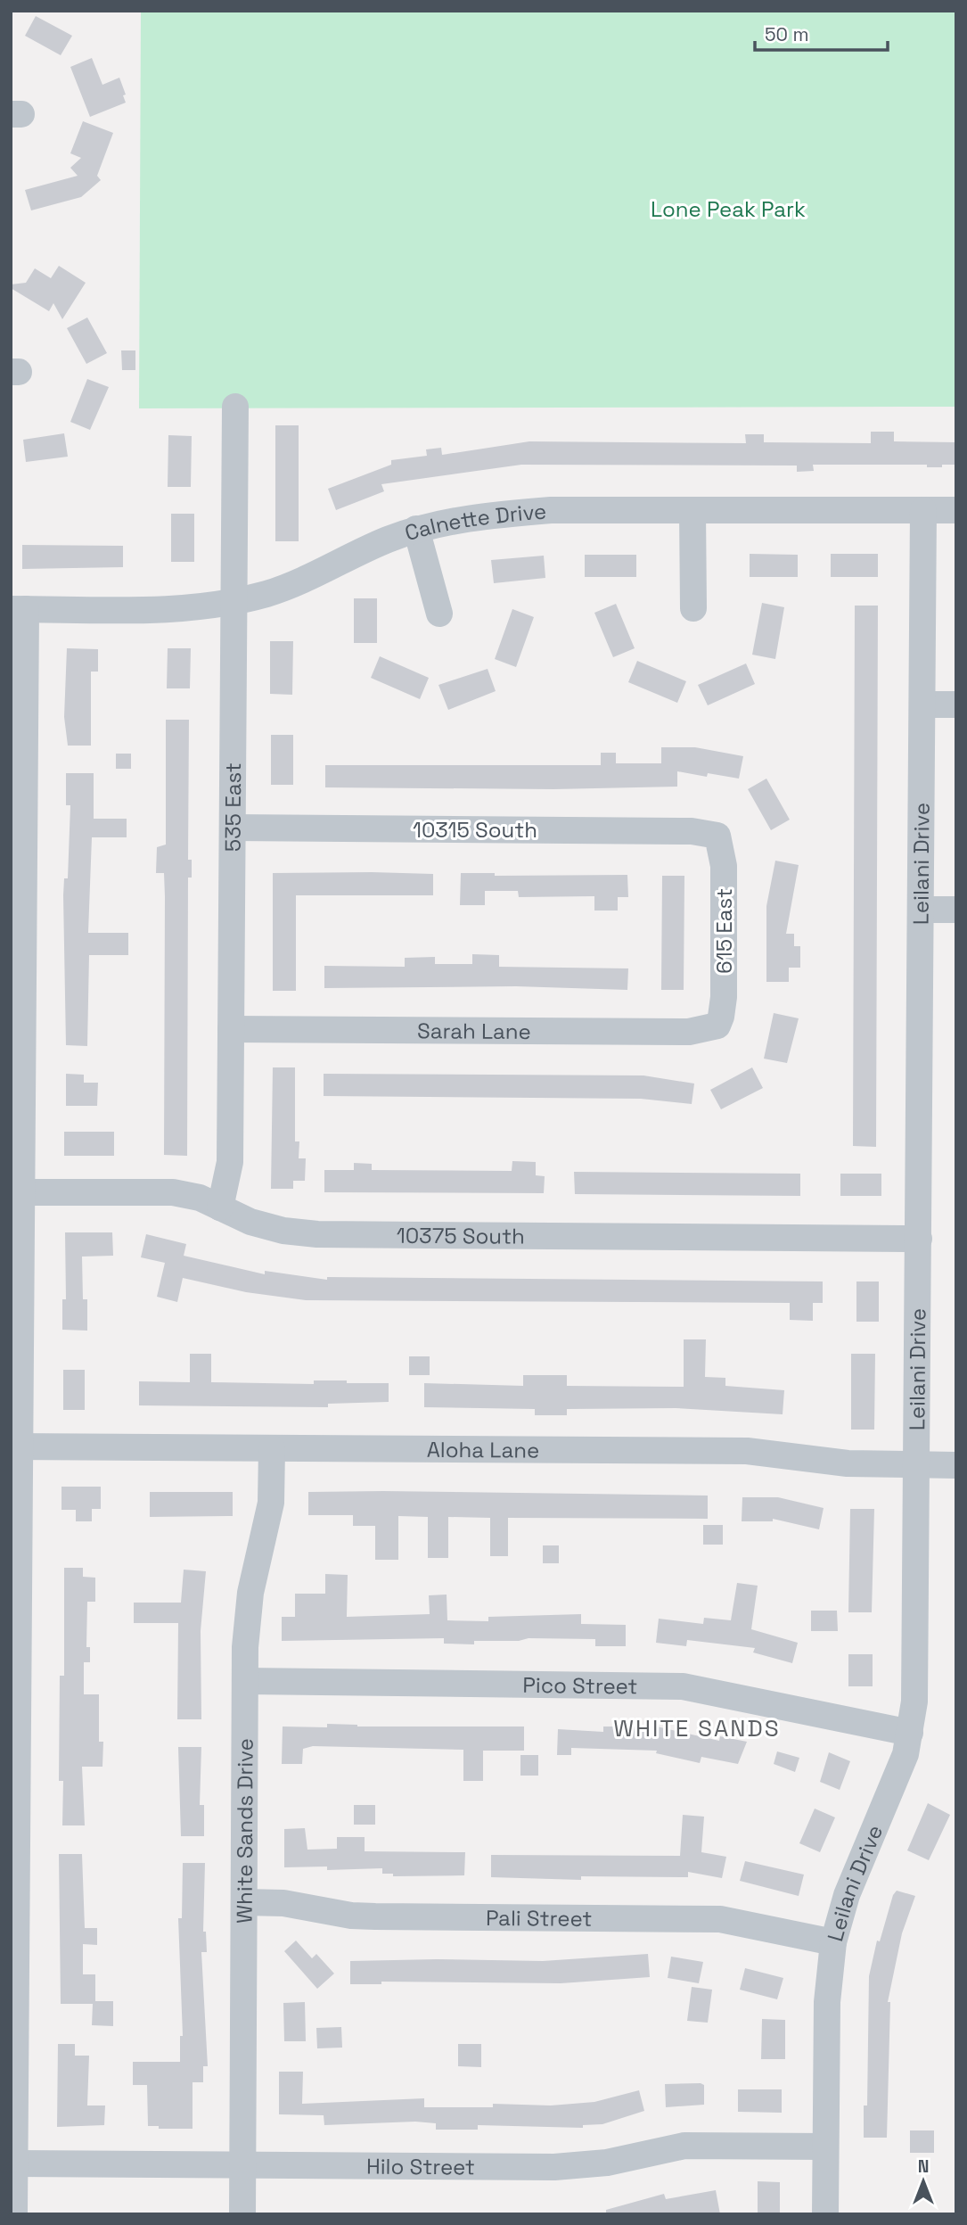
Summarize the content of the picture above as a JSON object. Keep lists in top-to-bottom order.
{
  "streets": {
    "street": [
      "Calnette Drive",
      "535 East",
      "10315 South",
      "Leilani Drive",
      "615 East",
      "Sarah Lane",
      "10375 South",
      "Aloha Lane",
      "Pico Street",
      "White Sands Drive",
      "Pali Street",
      "Hilo Street"
    ]
  },
  "crossings": [
    ["Calnette Drive", "535 East"],
    ["Calnette Drive", "Leilani Drive"],
    ["535 East", "10315 South"],
    ["535 East", "Sarah Lane"],
    ["535 East", "10375 South"],
    ["10315 South", "615 East"],
    ["Leilani Drive", "10375 South"],
    ["Leilani Drive", "Aloha Lane"],
    ["Leilani Drive", "Pico Street"],
    ["Leilani Drive", "Pali Street"],
    ["Leilani Drive", "Hilo Street"],
    ["615 East", "Sarah Lane"],
    ["Aloha Lane", "White Sands Drive"],
    ["Pico Street", "White Sands Drive"],
    ["White Sands Drive", "Pali Street"],
    ["White Sands Drive", "Hilo Street"]
  ],
  "districts": ["WHITE SANDS"],
  "parks": ["Lone Peak Park"],
  "scale_bar": "50 m",
  "north": "top"
}
